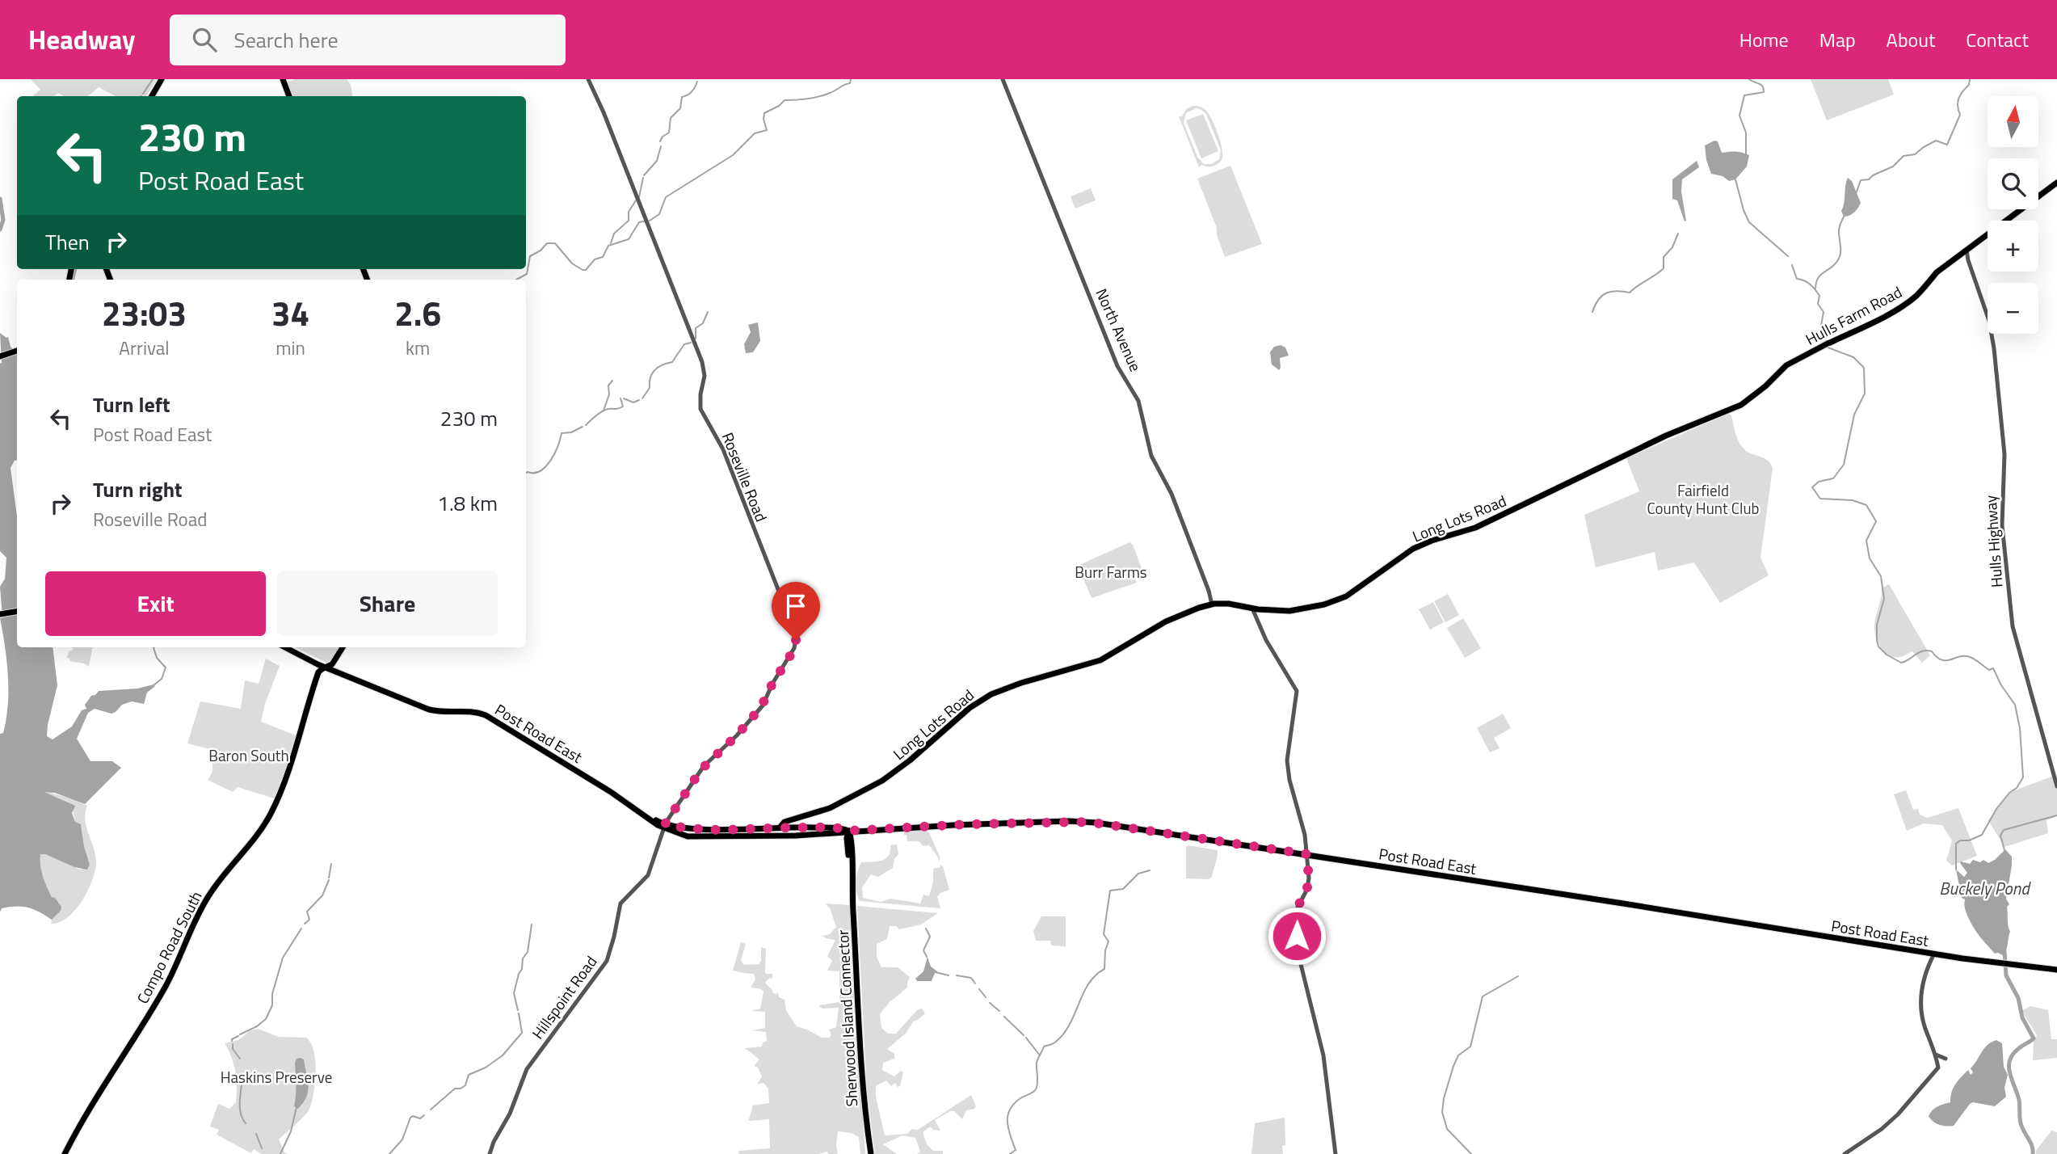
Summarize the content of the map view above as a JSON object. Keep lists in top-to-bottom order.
{
  "streets": {
    "main road": [
      "Hulls Farm Road",
      "Long Lots Road",
      "Post Road East",
      "Compo Road South",
      "Sherwood Island Connector"
    ],
    "street": [
      "North Avenue",
      "Roseville Road",
      "Hulls Highway",
      "Hillspoint Road"
    ]
  },
  "crossings": [
    ["Hulls Farm Road", "Long Lots Road"],
    ["Hulls Farm Road", "Hulls Highway"],
    ["North Avenue", "Long Lots Road"],
    ["Roseville Road", "Post Road East"],
    ["Roseville Road", "Hillspoint Road"],
    ["Long Lots Road", "Post Road East"],
    ["Post Road East", "Compo Road South"],
    ["Post Road East", "Hillspoint Road"],
    ["Post Road East", "Sherwood Island Connector"]
  ],
  "water": ["Buckely Pond"],
  "parks": [
    "Fairfield County Hunt Club",
    "Burr Farms",
    "Baron South",
    "Haskins Preserve"
  ],
  "north": "top",
  "page": {
    "header": "Headway",
    "search": "Search here",
    "nav": [
      "Home",
      "Map",
      "About",
      "Contact"
    ],
    "map_buttons": ["+", "−"],
    "turn": ["230 m", "Post Road East"],
    "then": "Then",
    "eta": [
      "23:03",
      "Arrival",
      "34",
      "min",
      "2.6",
      "km"
    ],
    "list": [
      {
        "name": "Turn left",
        "note": "Post Road East",
        "value": "230 m"
      },
      {
        "name": "Turn right",
        "note": "Roseville Road",
        "value": "1.8 km"
      }
    ],
    "buttons": ["Exit", "Share"]
  }
}
